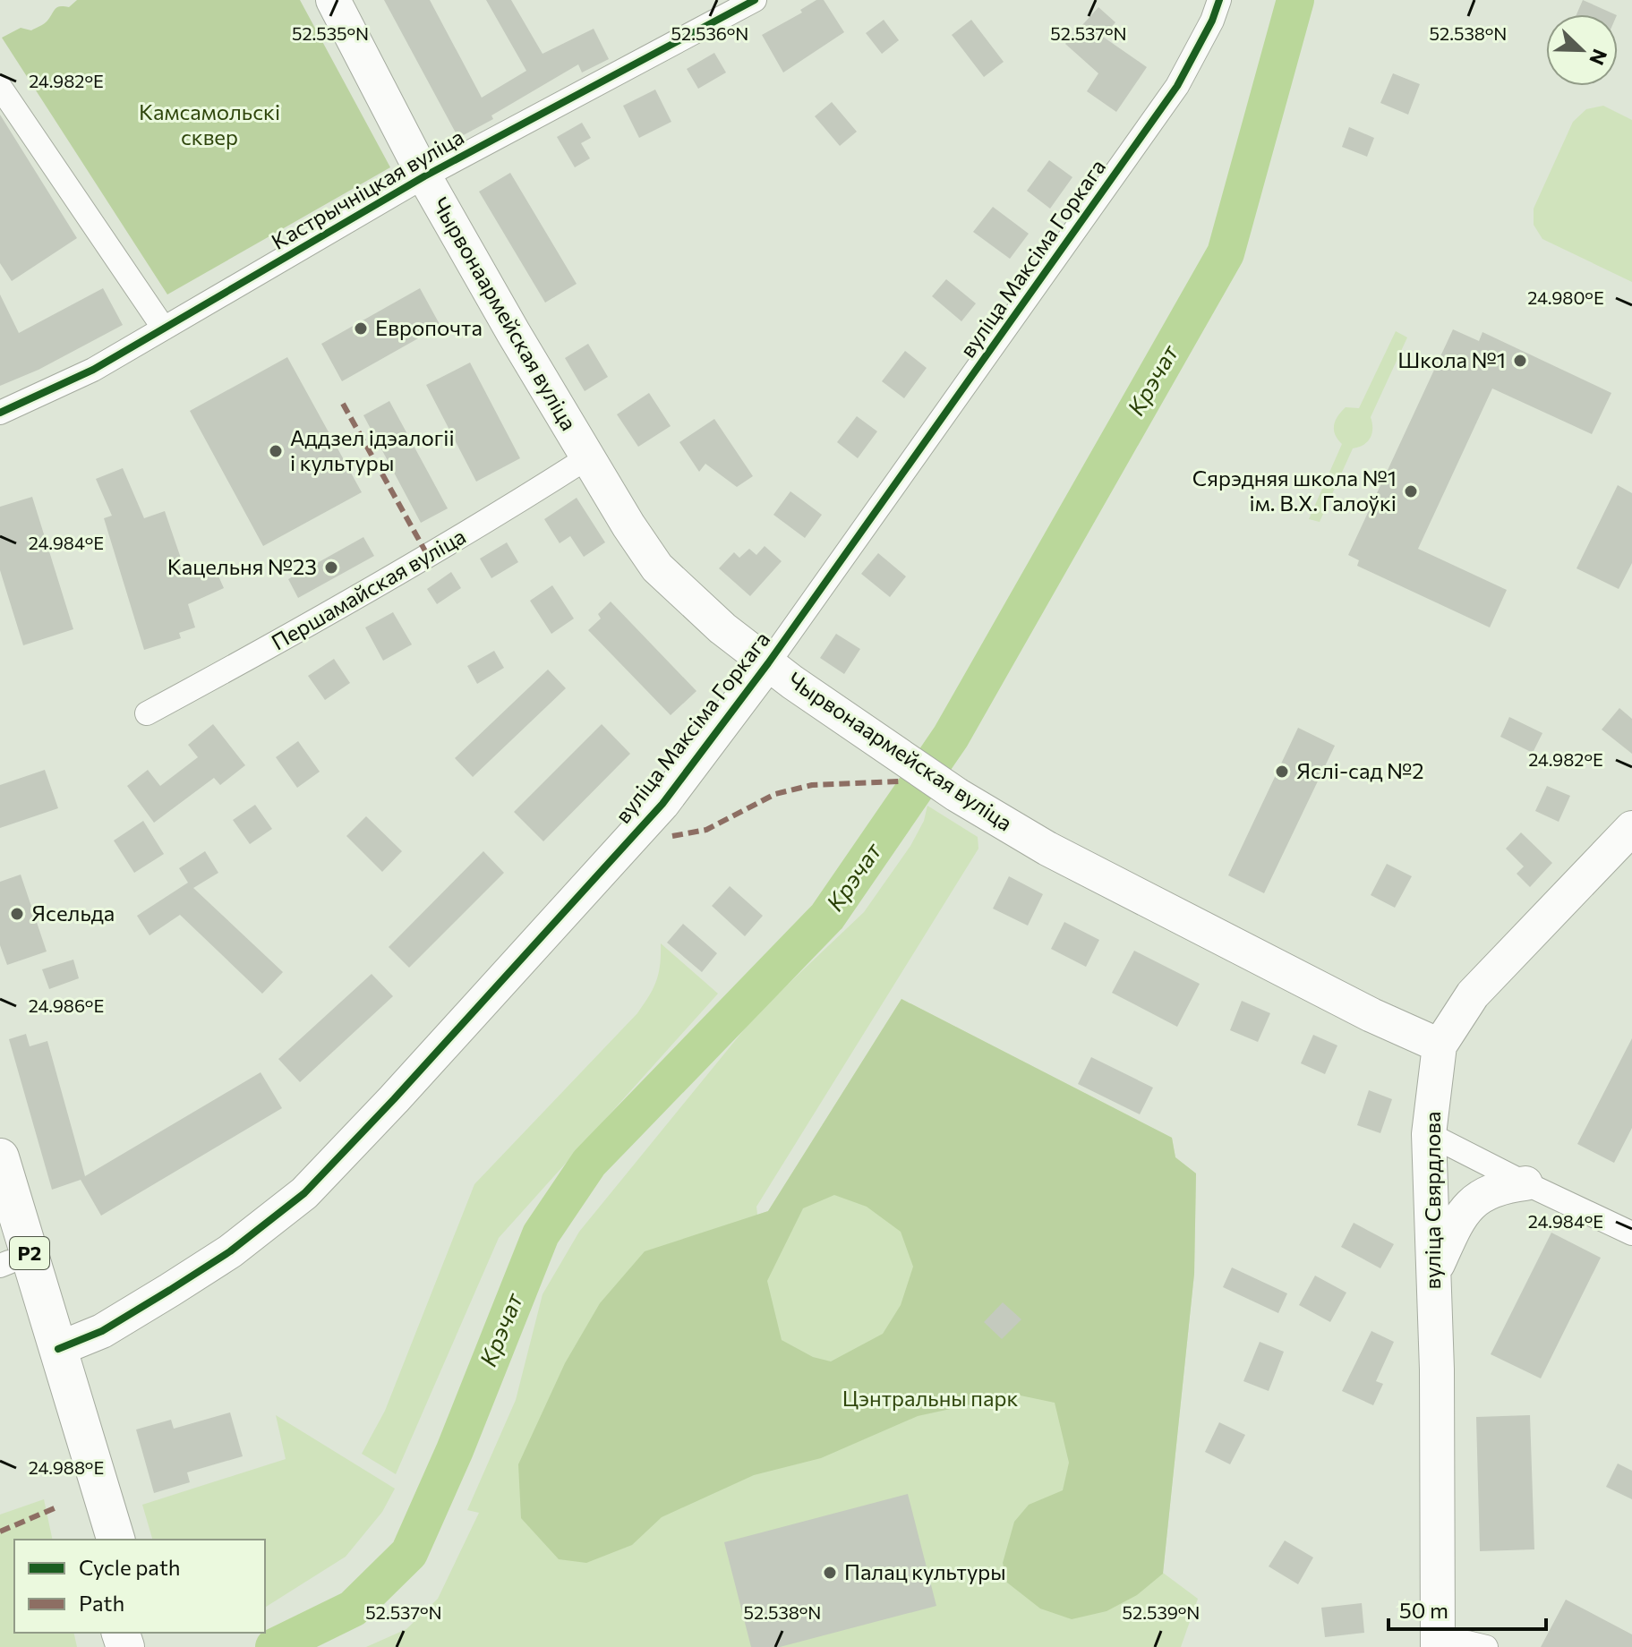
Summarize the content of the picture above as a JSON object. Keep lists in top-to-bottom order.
{
  "streets": {
    "main road": [
      "вуліца Максіма Горкага",
      "Чырвонаармейская вуліца",
      "вуліца Свярдлова",
      "Р2"
    ],
    "street": ["Кастрычніцкая вуліца", "Першамайская вуліца"]
  },
  "crossings": [
    ["Кастрычніцкая вуліца", "Чырвонаармейская вуліца"],
    ["вуліца Максіма Горкага", "Чырвонаармейская вуліца"],
    ["вуліца Максіма Горкага", "Р2"],
    ["Чырвонаармейская вуліца", "Першамайская вуліца"],
    ["Чырвонаармейская вуліца", "вуліца Свярдлова"]
  ],
  "water": ["Крэчат"],
  "parks": ["Камсамольскі сквер", "Цэнтральны парк"],
  "places": [
    "Европочта",
    "Школа №1",
    "Аддзел ідэалогіі і культуры",
    "Сярэдняя школа №1 ім. В.Х. Галоўкі",
    "Кацельня №23",
    "Яслі-сад №2",
    "Ясельда",
    "Палац культуры"
  ],
  "legend": ["Cycle path", "Path"],
  "scale_bar": "50 m",
  "north": "bottom right",
  "coordinates": [
    "52.535°N",
    "52.536°N",
    "52.537°N",
    "52.538°N",
    "24.982°E",
    "24.980°E",
    "24.984°E",
    "24.986°E",
    "24.988°E",
    "52.539°N"
  ]
}
